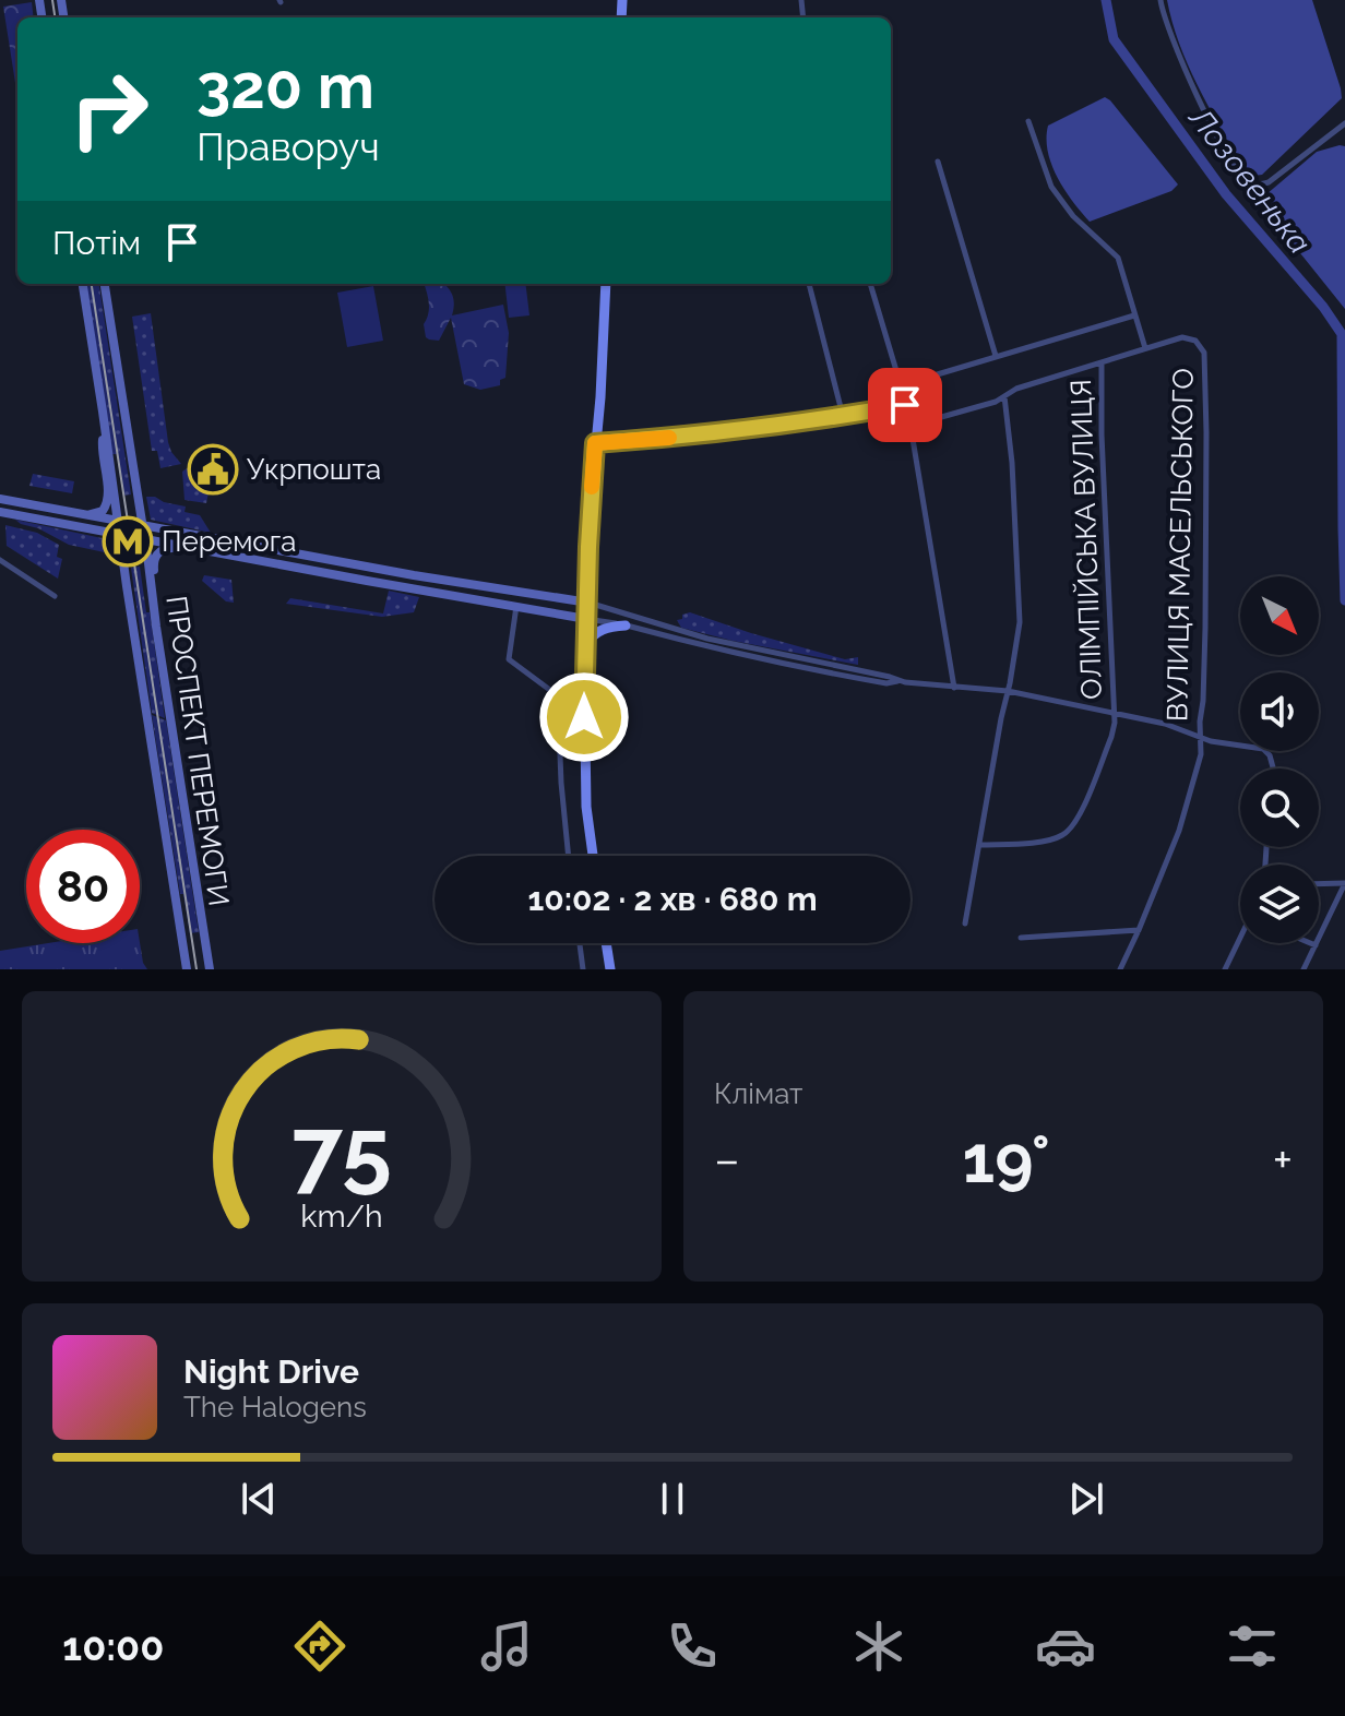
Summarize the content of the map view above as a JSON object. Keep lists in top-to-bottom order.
{
  "streets": {
    "main road": ["ПРОСПЕКТ ПЕРЕМОГИ"],
    "street": ["ОЛІМПІЙСЬКА ВУЛИЦЯ", "ВУЛИЦЯ МАСЕЛЬСЬКОГО"]
  },
  "water": ["Лозовенька"],
  "places": {
    "public building": ["Укрпошта"],
    "metro station": ["Перемога"]
  },
  "north": "bottom right",
  "page": {
    "turn": ["320 m", "Праворуч"],
    "then": "Потім",
    "limit": "80",
    "trip": "10:02 · 2 хв · 680 m",
    "tile": "Клімат",
    "heat": ["−", "19°", "+"],
    "song": ["Night Drive", "The Halogens"],
    "tabs": "10:00",
    "gauge": ["75", "km/h"]
  }
}
